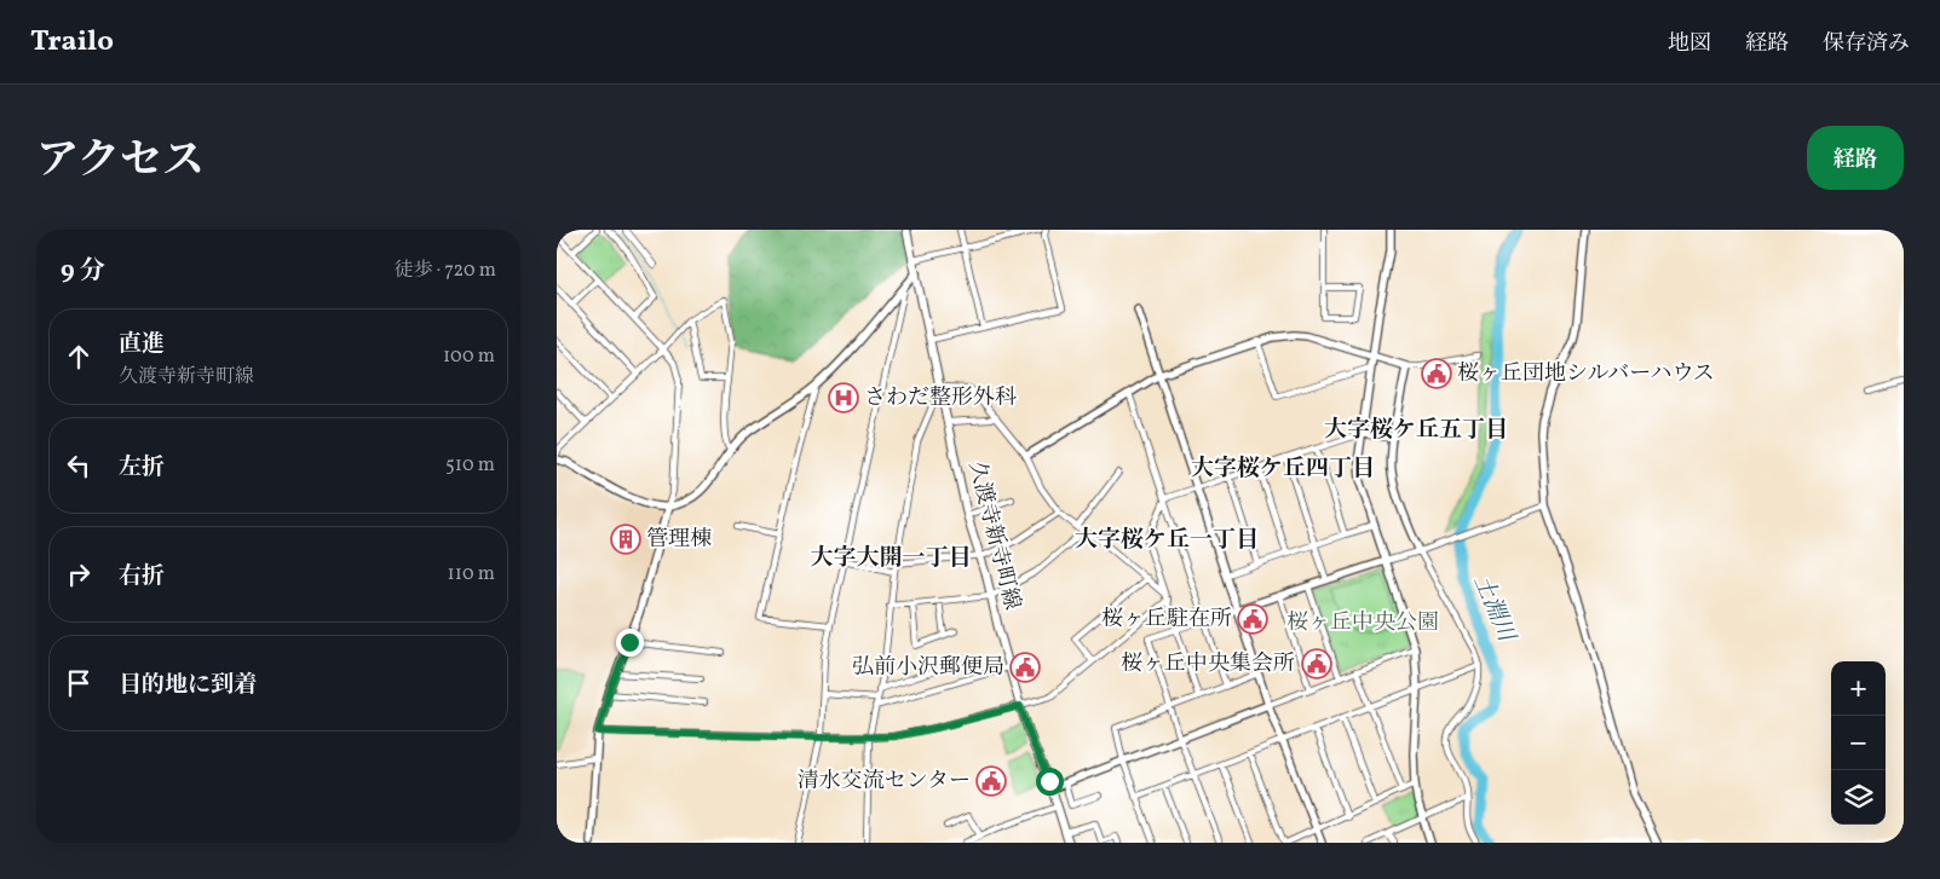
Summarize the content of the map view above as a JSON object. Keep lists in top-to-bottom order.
{
  "streets": {
    "main road": ["久渡寺新寺町線"]
  },
  "districts": [
    "大字桜ケ丘五丁目",
    "大字桜ケ丘四丁目",
    "大字桜ケ丘一丁目",
    "大字大開一丁目"
  ],
  "water": ["土淵川"],
  "parks": ["桜ヶ丘中央公園"],
  "places": {
    "public building": [
      "桜ヶ丘団地シルバーハウス",
      "桜ヶ丘駐在所",
      "桜ヶ丘中央集会所",
      "弘前小沢郵便局",
      "清水交流センター"
    ],
    "hospital": ["さわだ整形外科"],
    "building": ["管理棟"]
  },
  "page": {
    "header": "Trailo",
    "nav": ["地図", "経路", "保存済み"],
    "title": "アクセス",
    "buttons": "経路",
    "heading": ["9 分", "徒歩 · 720 m"],
    "list": [
      ["直進", "久渡寺新寺町線", "100 m"],
      ["左折", "510 m"],
      ["右折", "110 m"],
      "目的地に到着"
    ],
    "map_buttons": ["+", "−"]
  }
}
